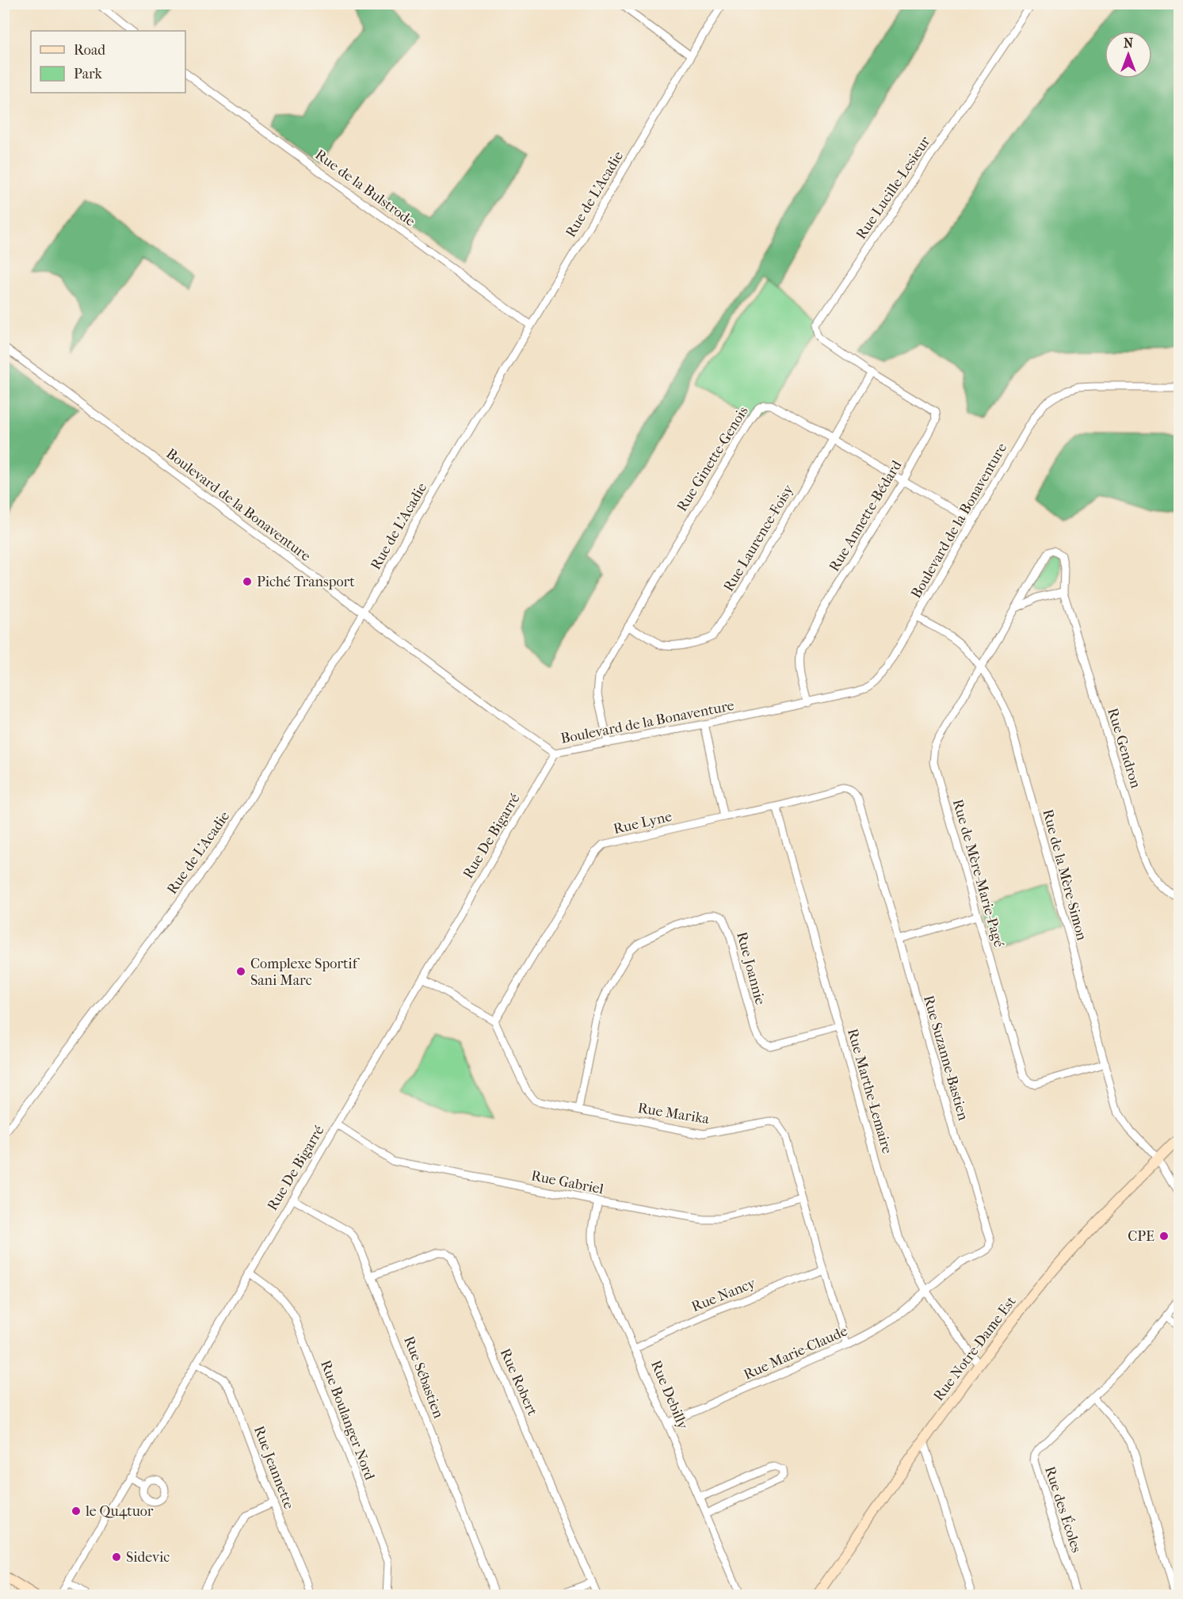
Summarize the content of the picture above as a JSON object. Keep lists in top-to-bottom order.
{
  "streets": {
    "street": [
      "Rue de la Bulstrode",
      "Rue Lucille-Lesieur",
      "Rue de L'Acadie",
      "Rue Ginette-Genois",
      "Boulevard de la Bonaventure",
      "Rue Annette-Bédard",
      "Rue Laurence-Foisy",
      "Rue Gendron",
      "Rue Lyne",
      "Rue De Bigarré",
      "Rue de Mère-Marie-Pagé",
      "Rue de la Mère-Simon",
      "Rue Joannie",
      "Rue Suzanne-Bastien",
      "Rue Marthe-Lemaire",
      "Rue Marika",
      "Rue Gabriel",
      "Rue Nancy",
      "Rue Notre-Dame Est",
      "Rue Marie-Claude",
      "Rue Sébastien",
      "Rue Robert",
      "Rue Debilly",
      "Rue Boulanger Nord",
      "Rue Jeannette",
      "Rue des Écoles"
    ]
  },
  "crossings": [
    ["Rue de la Bulstrode", "Rue de L'Acadie"],
    ["Rue Lucille-Lesieur", "Rue Annette-Bédard"],
    ["Rue Lucille-Lesieur", "Rue Laurence-Foisy"],
    ["Rue de L'Acadie", "Boulevard de la Bonaventure"],
    ["Rue Ginette-Genois", "Boulevard de la Bonaventure"],
    ["Rue Ginette-Genois", "Rue Annette-Bédard"],
    ["Rue Ginette-Genois", "Rue Laurence-Foisy"],
    ["Boulevard de la Bonaventure", "Rue Annette-Bédard"],
    ["Boulevard de la Bonaventure", "Rue De Bigarré"],
    ["Boulevard de la Bonaventure", "Rue de la Mère-Simon"],
    ["Rue Annette-Bédard", "Rue Laurence-Foisy"],
    ["Rue Gendron", "Rue de Mère-Marie-Pagé"],
    ["Rue Lyne", "Rue Suzanne-Bastien"],
    ["Rue Lyne", "Rue Marthe-Lemaire"],
    ["Rue Lyne", "Rue Marika"],
    ["Rue De Bigarré", "Rue Gabriel"],
    ["Rue De Bigarré", "Rue Sébastien"],
    ["Rue De Bigarré", "Rue Boulanger Nord"],
    ["Rue De Bigarré", "Rue Jeannette"],
    ["Rue de Mère-Marie-Pagé", "Rue de la Mère-Simon"],
    ["Rue de la Mère-Simon", "Rue Notre-Dame Est"],
    ["Rue Joannie", "Rue Marthe-Lemaire"],
    ["Rue Joannie", "Rue Marika"],
    ["Rue Suzanne-Bastien", "Rue Marthe-Lemaire"],
    ["Rue Suzanne-Bastien", "Rue Marie-Claude"],
    ["Rue Marthe-Lemaire", "Rue Notre-Dame Est"],
    ["Rue Marthe-Lemaire", "Rue Marie-Claude"],
    ["Rue Marika", "Rue Gabriel"],
    ["Rue Marika", "Rue Nancy"],
    ["Rue Marika", "Rue Marie-Claude"],
    ["Rue Gabriel", "Rue Debilly"],
    ["Rue Nancy", "Rue Debilly"],
    ["Rue Marie-Claude", "Rue Debilly"],
    ["Rue Sébastien", "Rue Robert"]
  ],
  "places": [
    "Piché Transport",
    "Complexe Sportif Sani Marc",
    "CPE",
    "le Qu4tuor",
    "Sidevic"
  ],
  "legend": ["Road", "Park"],
  "north": "top"
}
